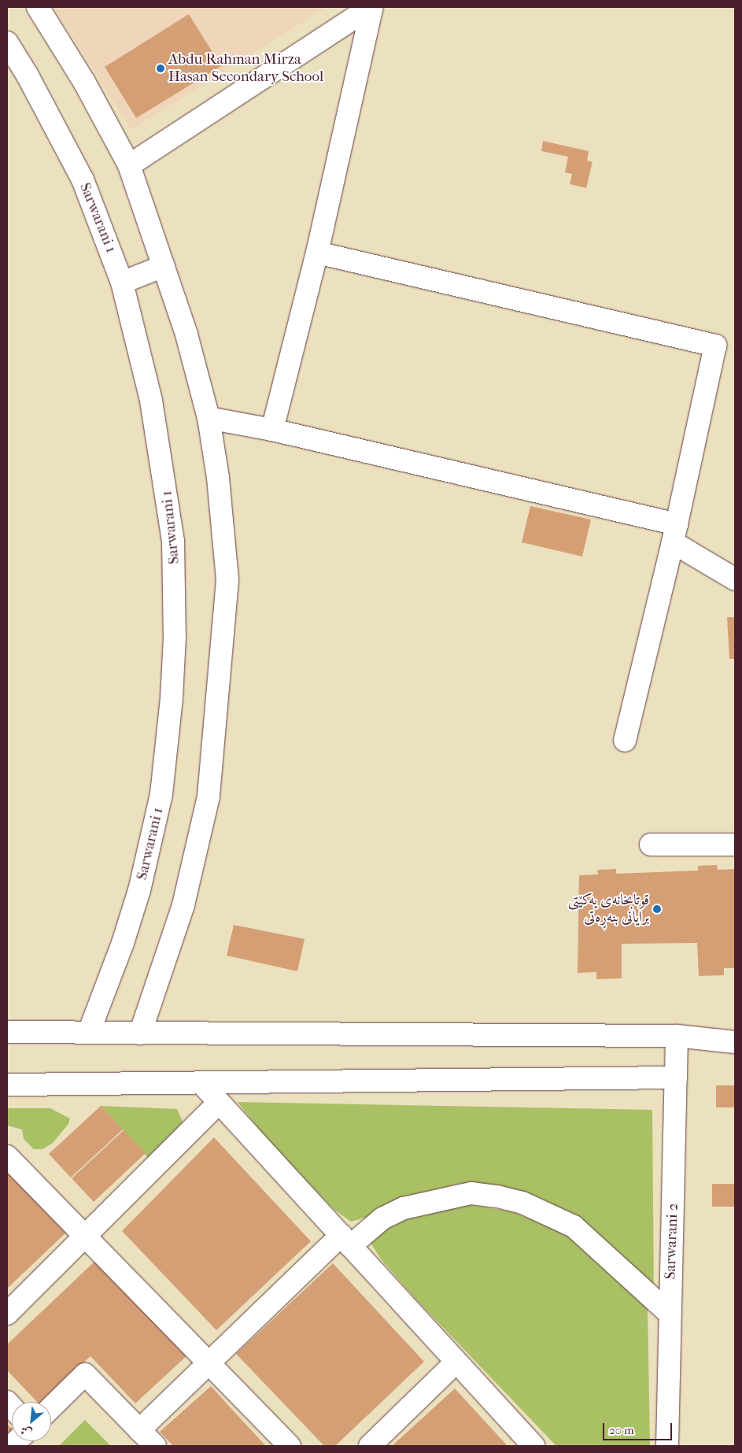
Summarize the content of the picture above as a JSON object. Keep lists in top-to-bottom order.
{
  "streets": {
    "street": ["Sarwarani 1", "Sarwarani 2"]
  },
  "places": ["Abdu Rahman Mirza Hasan Secondary School", "قوتابخانەی یەکێتی برایانی بنەڕەتی"],
  "scale_bar": "20 m",
  "north": "bottom left"
}
